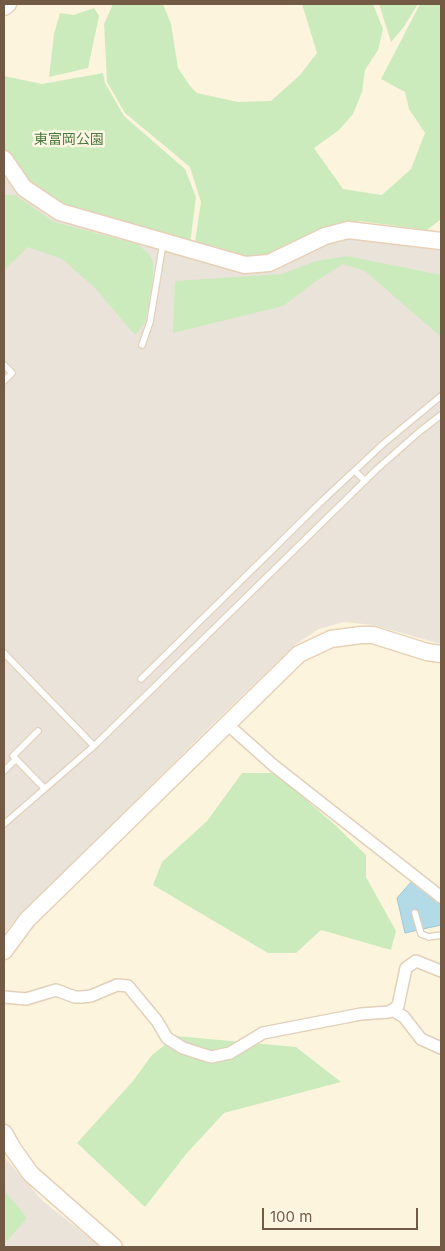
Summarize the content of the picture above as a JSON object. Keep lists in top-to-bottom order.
{
  "parks": ["東富岡公園"],
  "scale_bar": "100 m"
}
